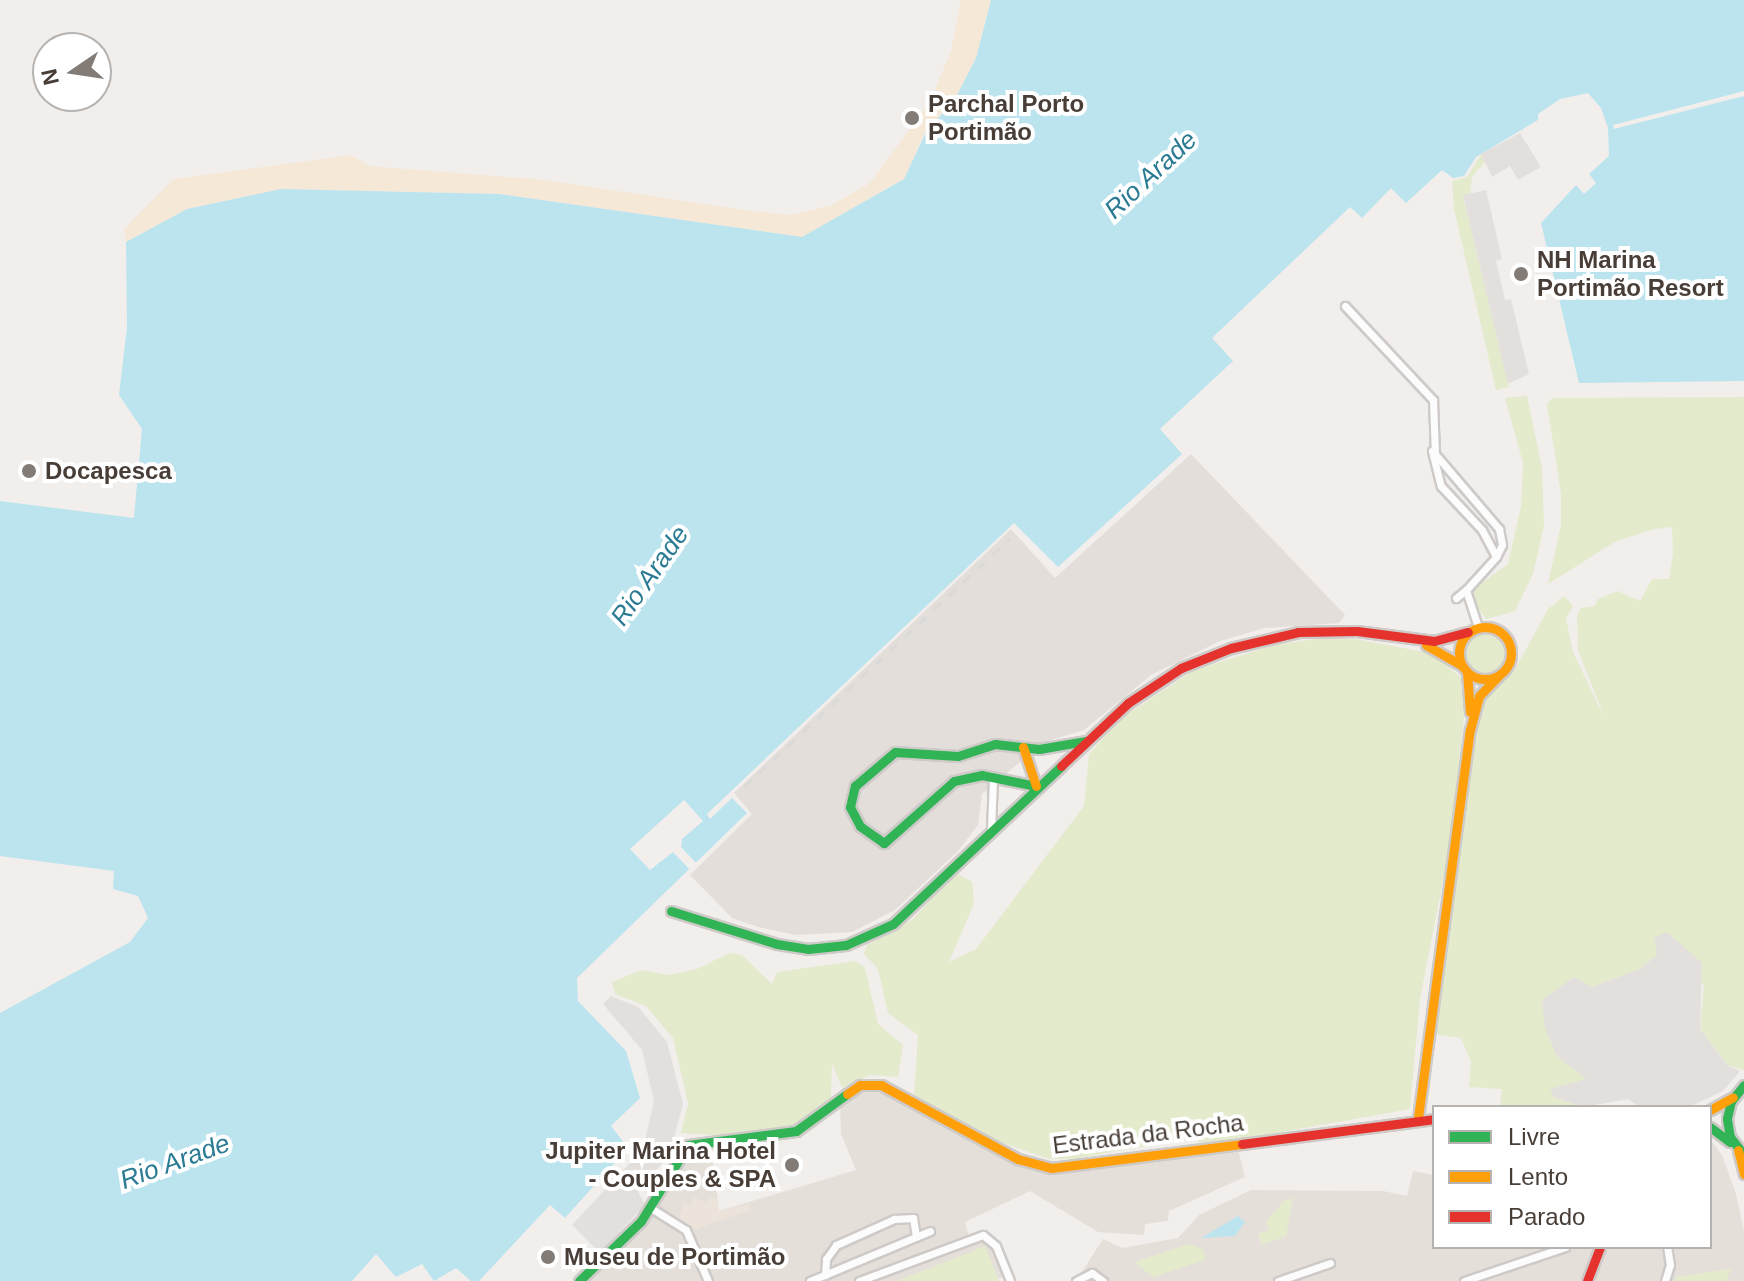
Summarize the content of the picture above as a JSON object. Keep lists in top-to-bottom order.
{
  "streets": {
    "street": ["Estrada da Rocha"]
  },
  "water": ["Rio Arade"],
  "places": [
    "Parchal Porto Portimão",
    "NH Marina Portimão Resort",
    "Docapesca",
    "Jupiter Marina Hotel - Couples & SPA",
    "Museu de Portimão"
  ],
  "legend": ["Livre", "Lento", "Parado"],
  "north": "left"
}
